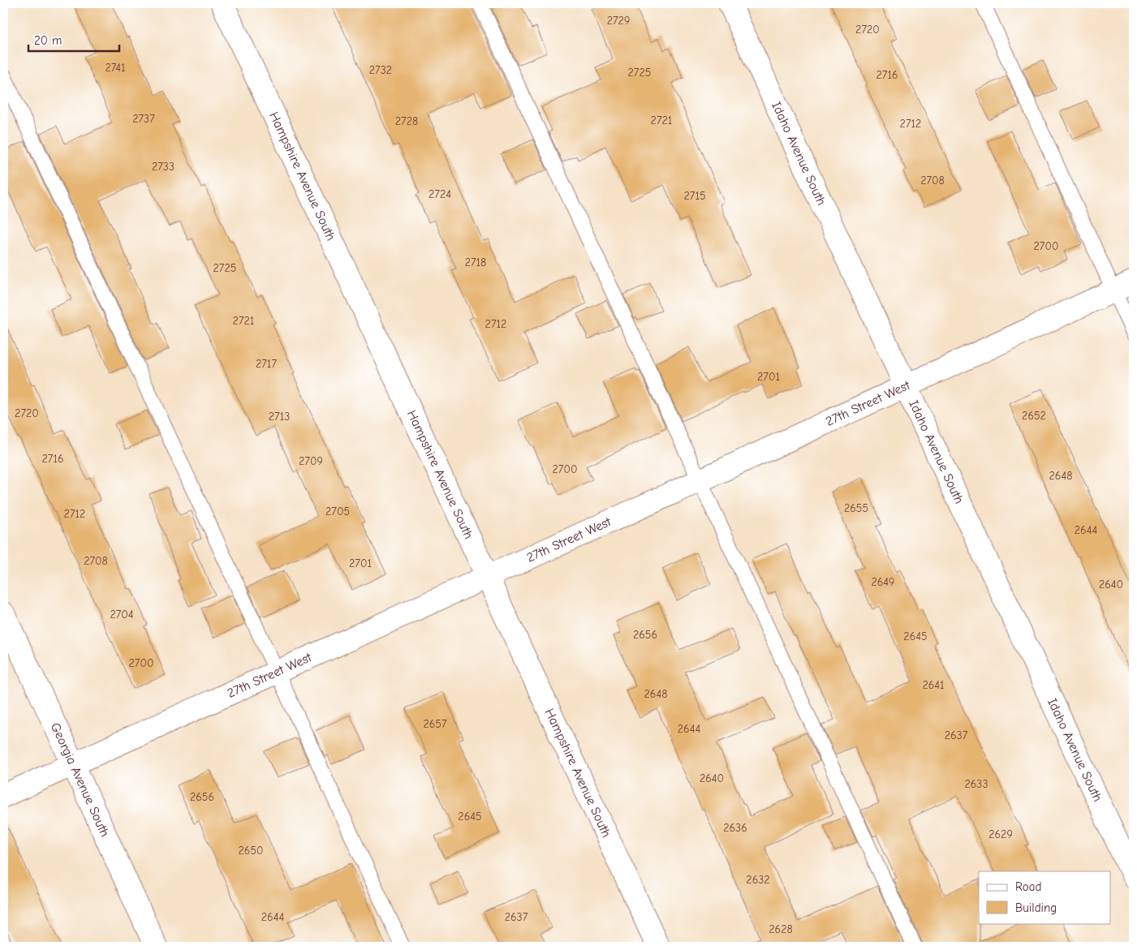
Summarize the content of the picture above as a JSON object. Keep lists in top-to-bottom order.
{
  "streets": {
    "street": [
      "Idaho Avenue South",
      "Hampshire Avenue South",
      "27th Street West",
      "Georgia Avenue South"
    ]
  },
  "crossings": [
    ["Idaho Avenue South", "27th Street West"],
    ["Hampshire Avenue South", "27th Street West"],
    ["27th Street West", "Georgia Avenue South"]
  ],
  "house_numbers": [
    "2729",
    "2720",
    "2741",
    "2732",
    "2725",
    "2716",
    "2737",
    "2721",
    "2728",
    "2712",
    "2733",
    "2708",
    "2724",
    "2715",
    "2700",
    "2718",
    "2725",
    "2721",
    "2712",
    "2717",
    "2701",
    "2720",
    "2652",
    "2713",
    "2716",
    "2709",
    "2700",
    "2648",
    "2655",
    "2705",
    "2712",
    "2644",
    "2708",
    "2701",
    "2649",
    "2640",
    "2704",
    "2656",
    "2645",
    "2700",
    "2641",
    "2648",
    "2657",
    "2644",
    "2637",
    "2640",
    "2633",
    "2656",
    "2645",
    "2636",
    "2629",
    "2650",
    "2632",
    "2644",
    "2637",
    "2628"
  ],
  "legend": ["Road", "Building"],
  "scale_bar": "20 m"
}
